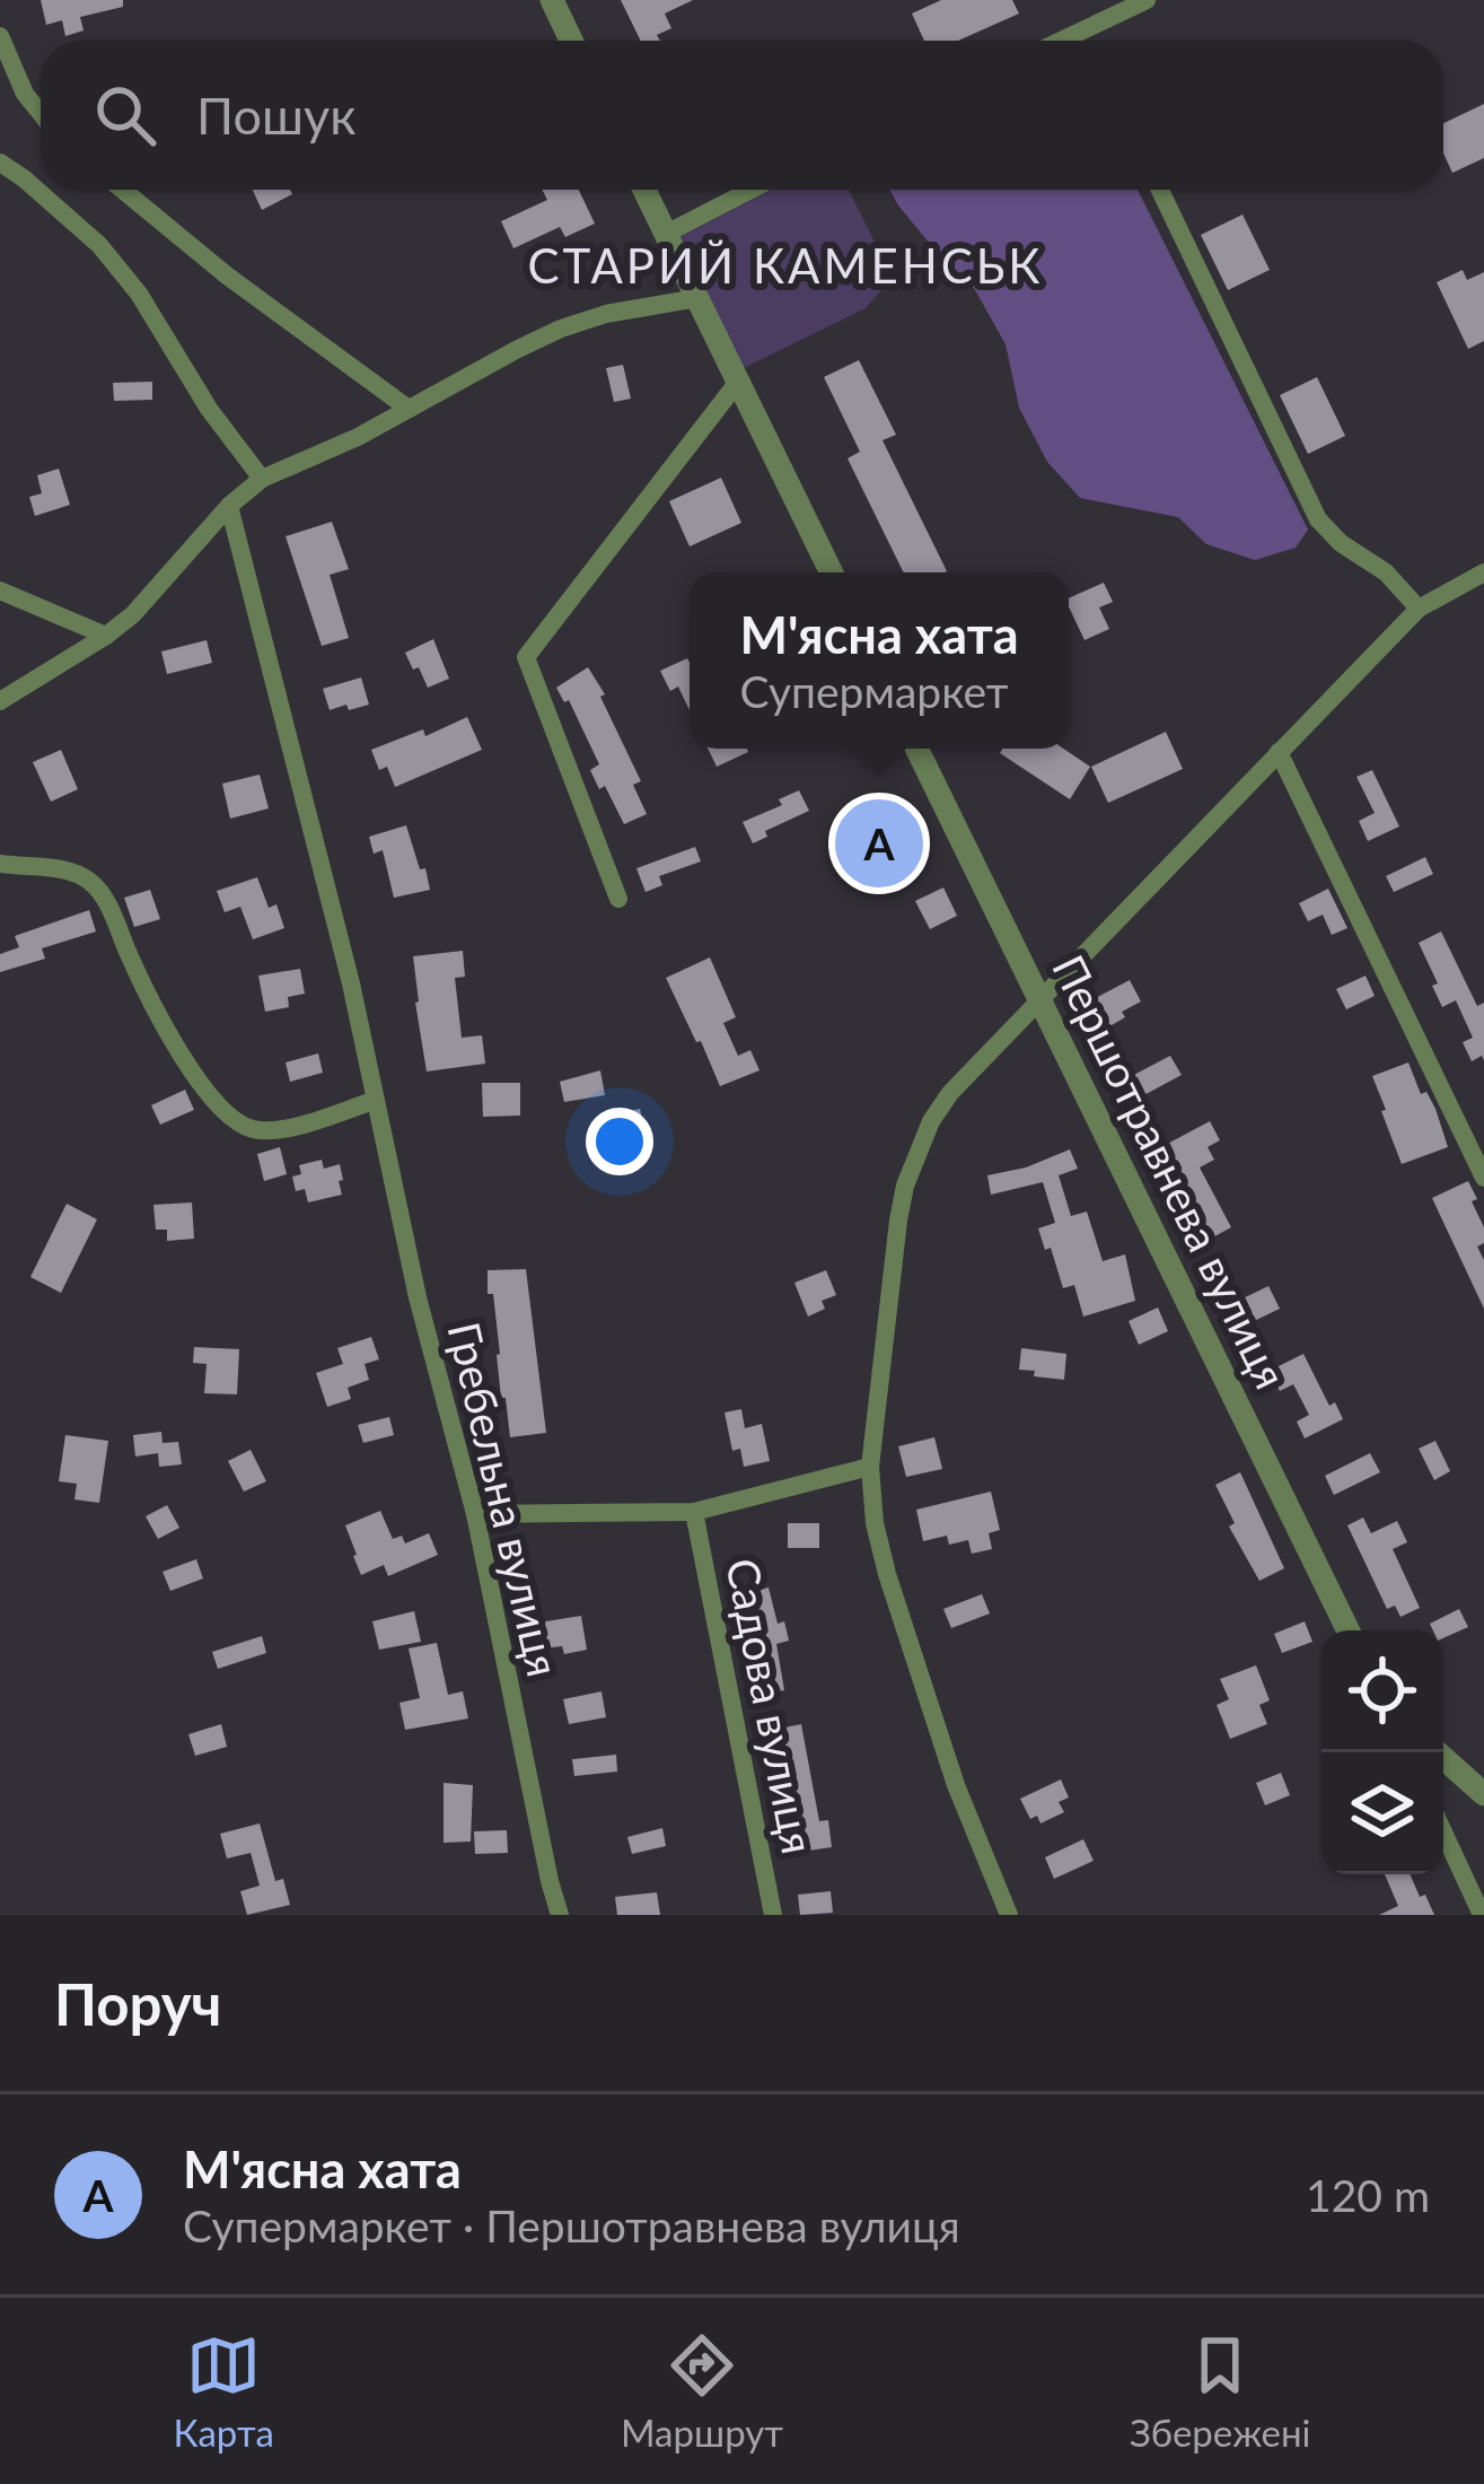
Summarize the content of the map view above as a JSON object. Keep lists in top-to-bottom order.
{
  "streets": {
    "street": ["Першотравнева вулиця", "Гребельна вулиця", "Садова вулиця"]
  },
  "districts": ["СТАРИЙ КАМЕНСЬК"],
  "page": {
    "search": "Пошук",
    "popup": ["М'ясна хата", "Супермаркет"],
    "pins": "A",
    "heading": "Поруч",
    "list": [
      {
        "mark": "A",
        "name": "М'ясна хата",
        "note": "Супермаркет · Першотравнева вулиця",
        "value": "120 m"
      }
    ],
    "nav": ["Карта", "Маршрут", "Збережені"]
  }
}
